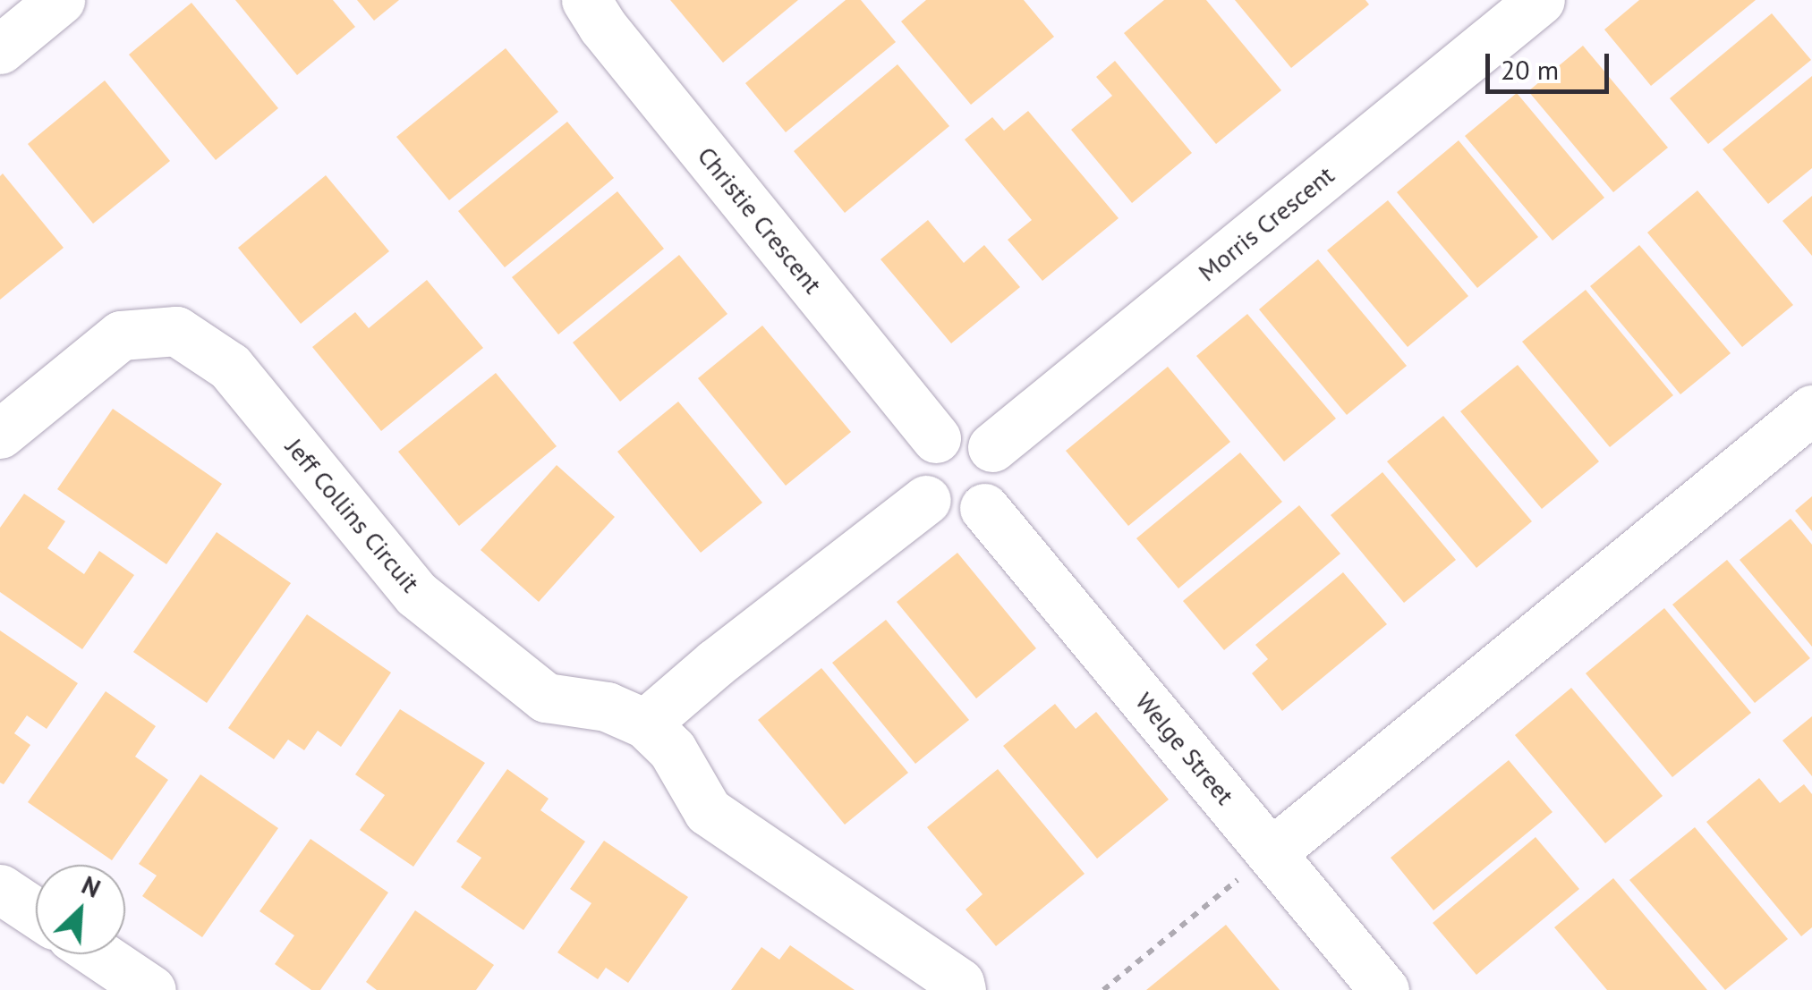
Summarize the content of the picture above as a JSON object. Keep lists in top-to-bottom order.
{
  "streets": {
    "street": [
      "Christie Crescent",
      "Morris Crescent",
      "Jeff Collins Circuit",
      "Welge Street"
    ]
  },
  "crossings": [
    ["Christie Crescent", "Morris Crescent"],
    ["Christie Crescent", "Welge Street"],
    ["Morris Crescent", "Welge Street"]
  ],
  "scale_bar": "20 m",
  "north": "top right"
}
